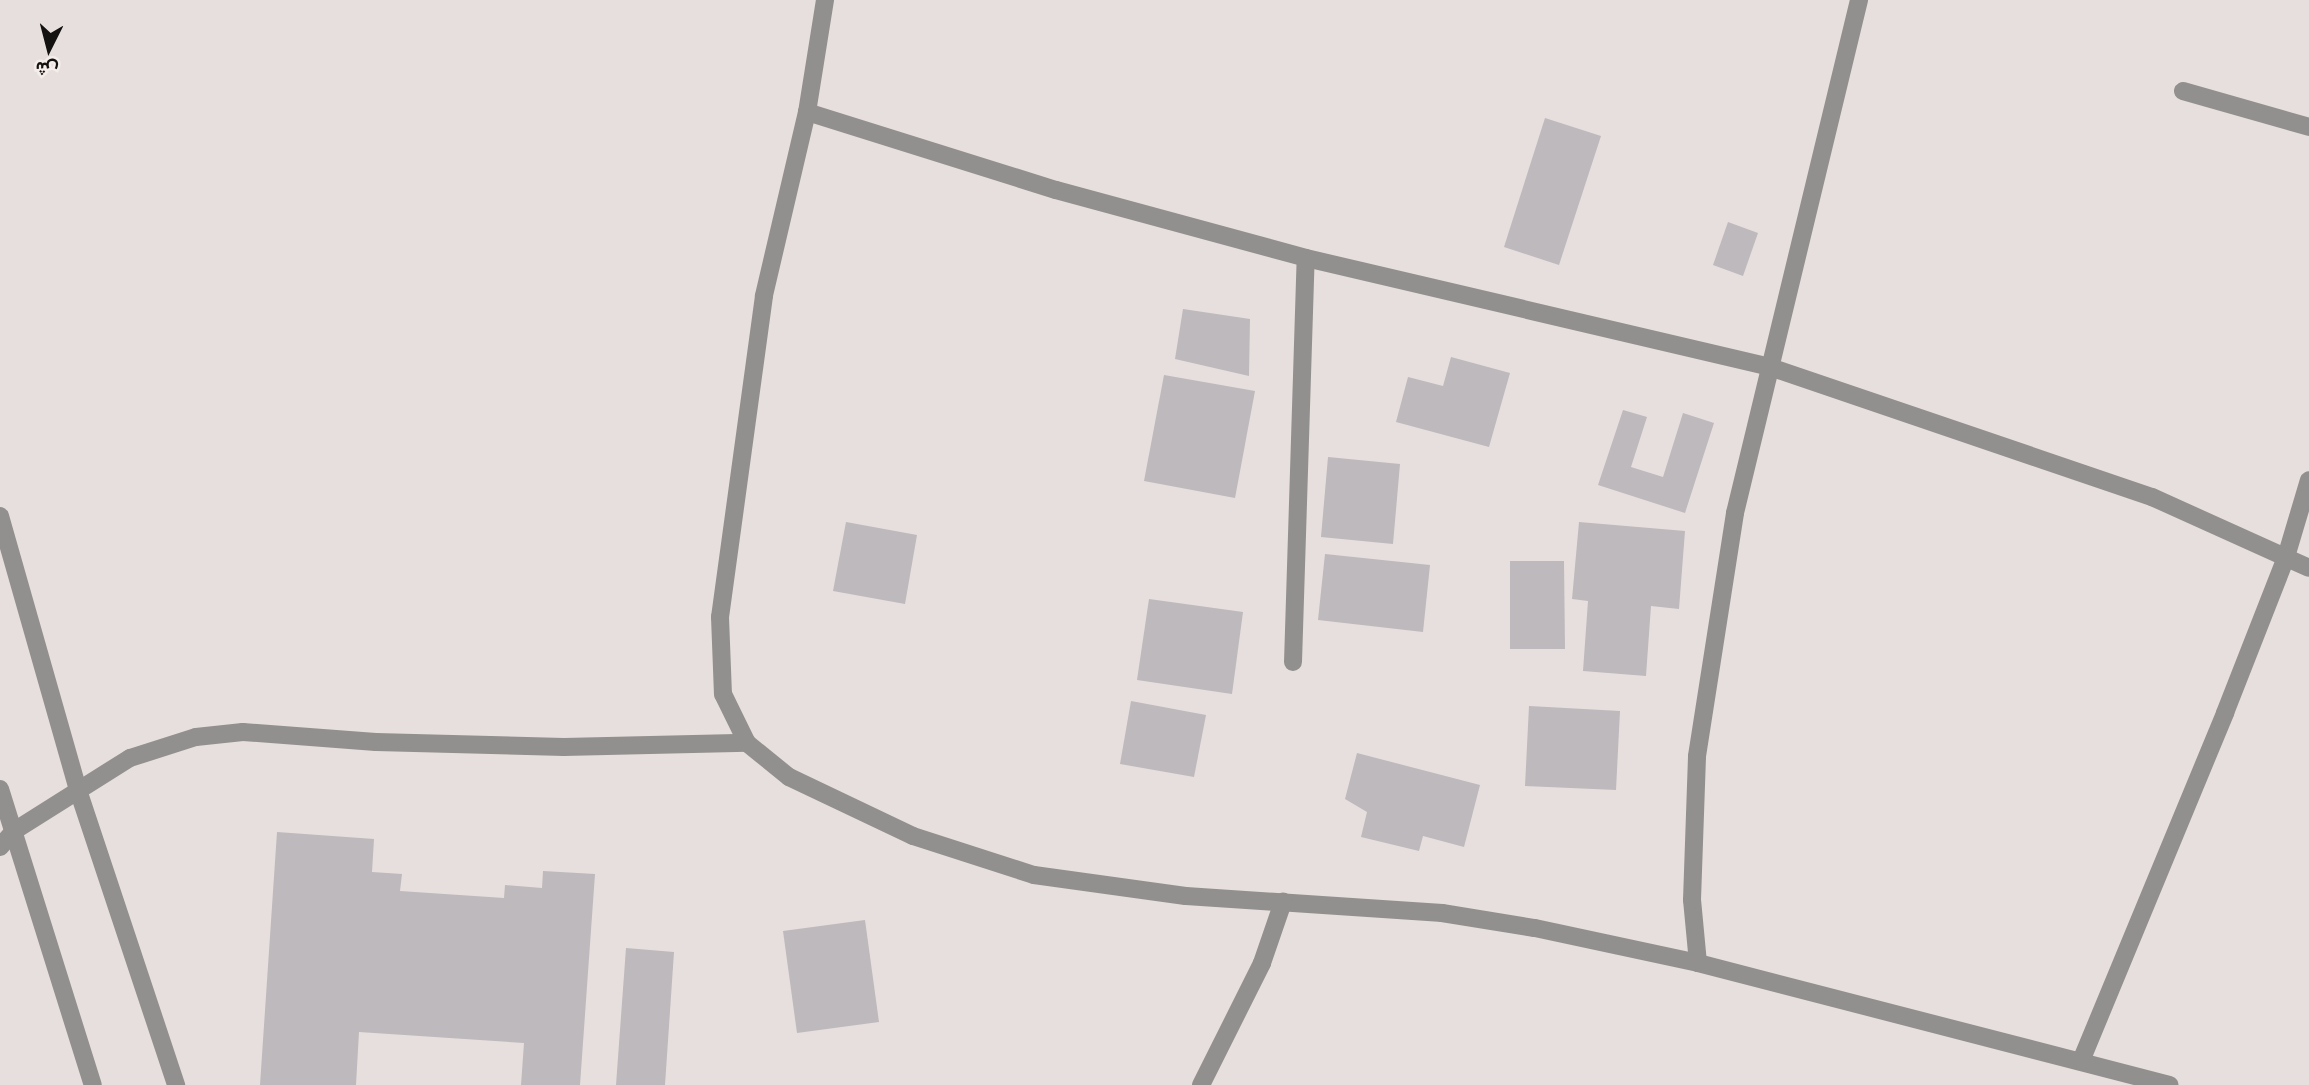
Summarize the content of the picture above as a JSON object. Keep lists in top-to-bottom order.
{
  "north": "bottom"
}
